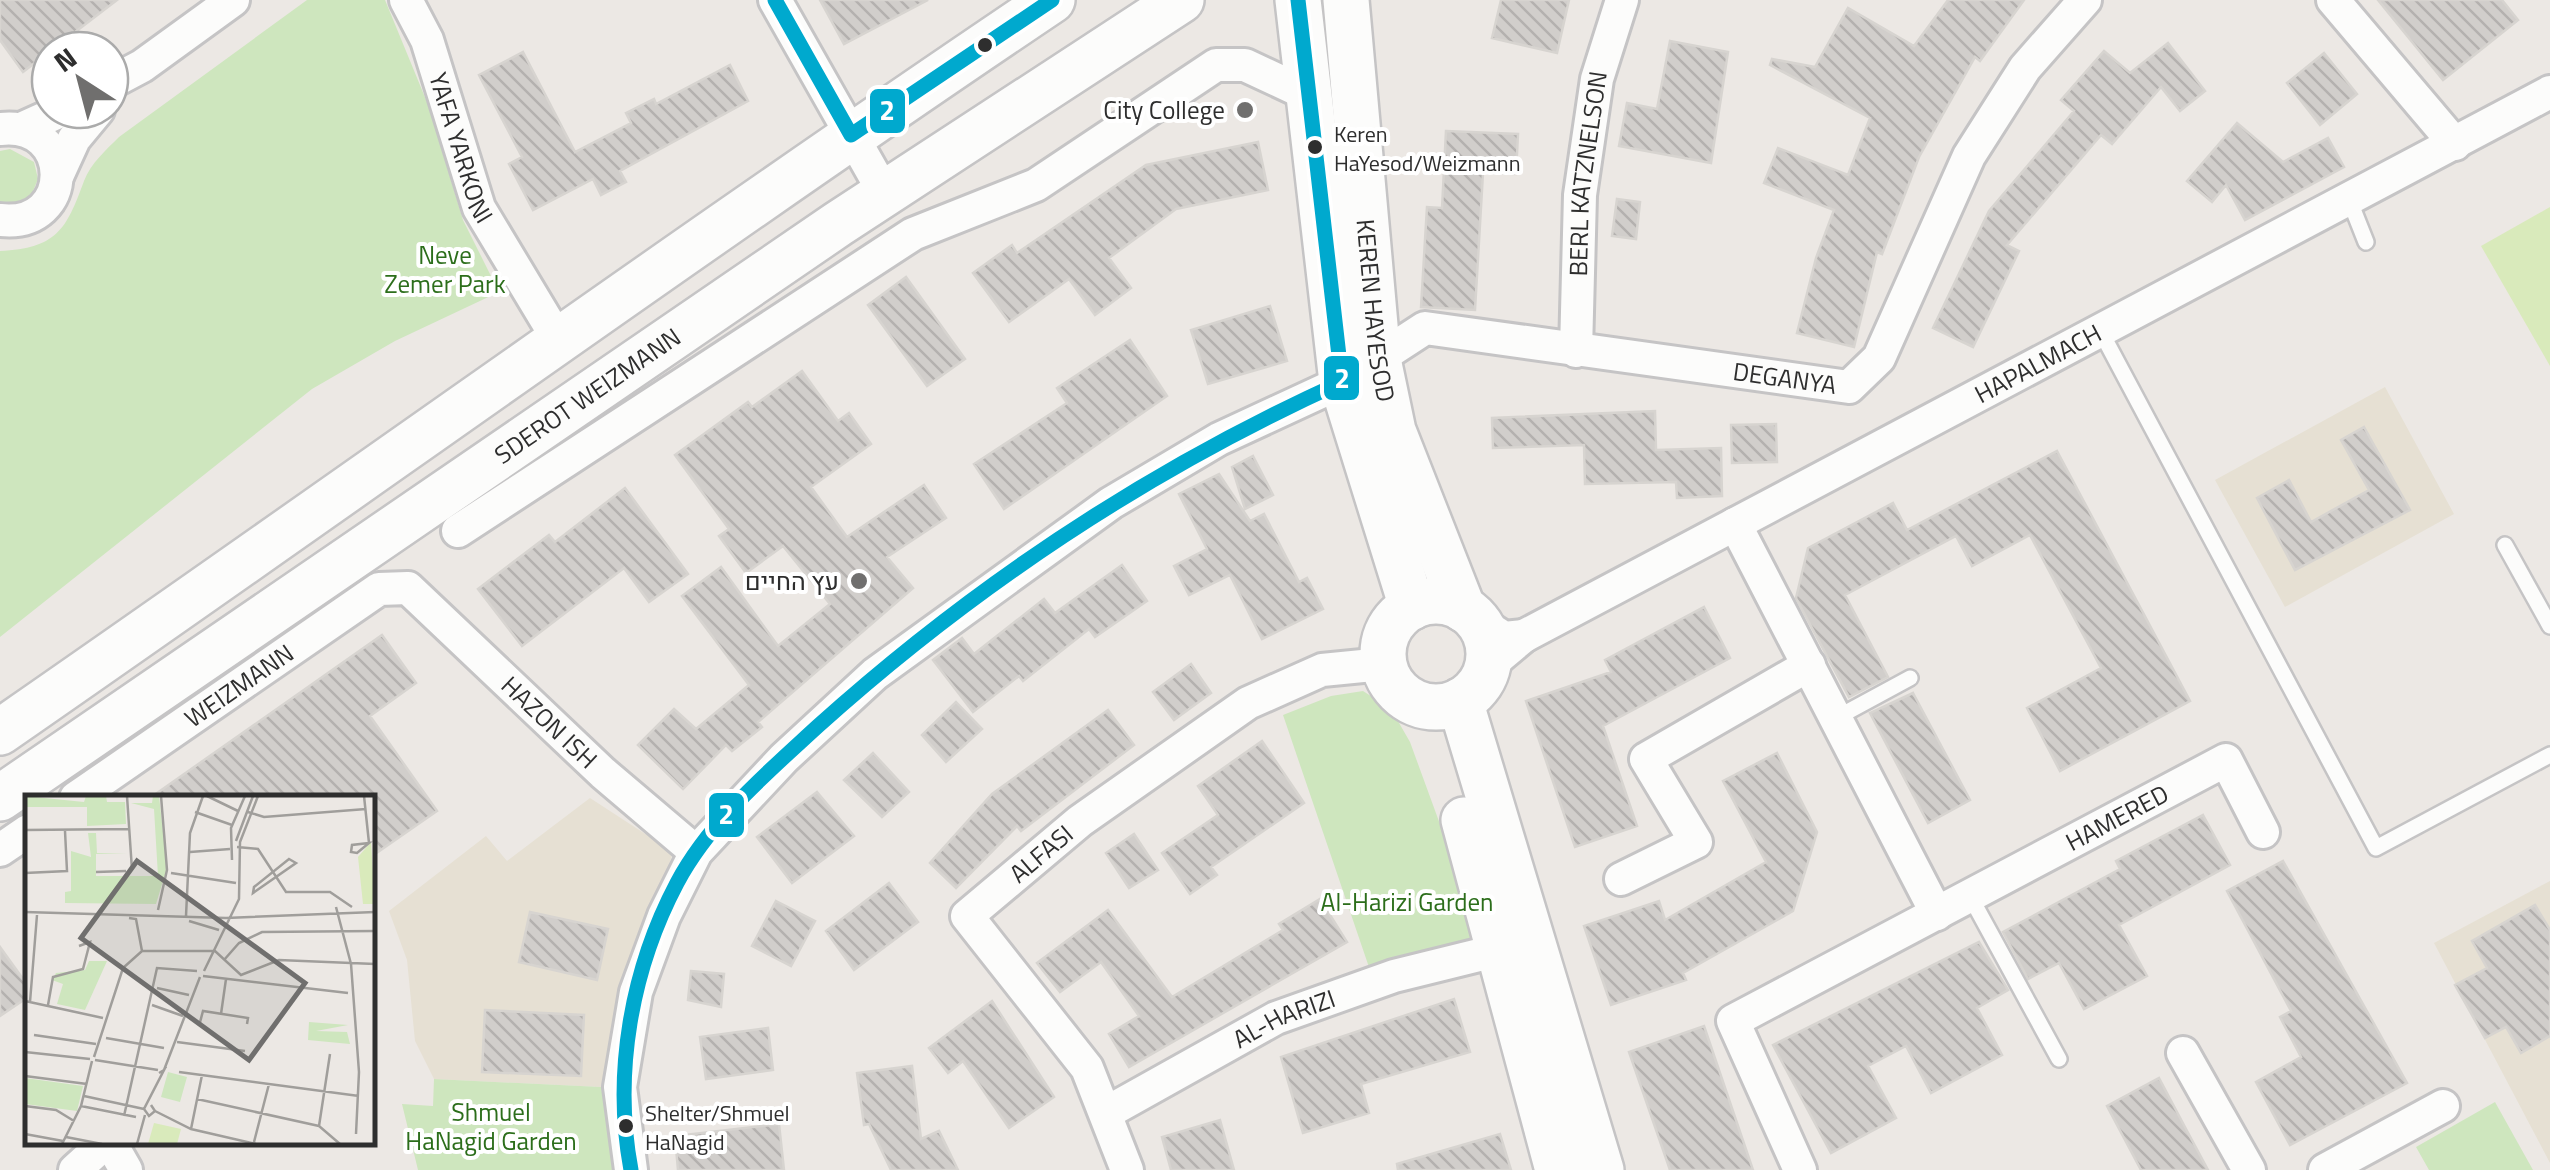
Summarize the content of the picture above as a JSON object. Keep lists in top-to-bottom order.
{
  "streets": {
    "main road": ["KEREN HAYESOD", "SDEROT WEIZMANN"],
    "street": [
      "YAFA YARKONI",
      "BERL KATZNELSON",
      "HAPALMACH",
      "DEGANYA",
      "WEIZMANN",
      "HAZON ISH",
      "HAMERED",
      "ALFASI",
      "AL-HARIZI"
    ]
  },
  "crossings": [
    ["BERL KATZNELSON", "DEGANYA"],
    ["KEREN HAYESOD", "HAPALMACH"],
    ["KEREN HAYESOD", "DEGANYA"],
    ["KEREN HAYESOD", "ALFASI"],
    ["HAPALMACH", "ALFASI"],
    ["DEGANYA", "HAZON ISH"],
    ["WEIZMANN", "HAZON ISH"],
    ["ALFASI", "AL-HARIZI"]
  ],
  "parks": ["Neve Zemer Park", "Al-Harizi Garden", "Shmuel HaNagid Garden"],
  "places": [
    "City College",
    "Keren HaYesod/Weizmann",
    "עץ החיים",
    "Shelter/Shmuel HaNagid"
  ],
  "lines": ["transit line 2"],
  "north": "top left"
}
